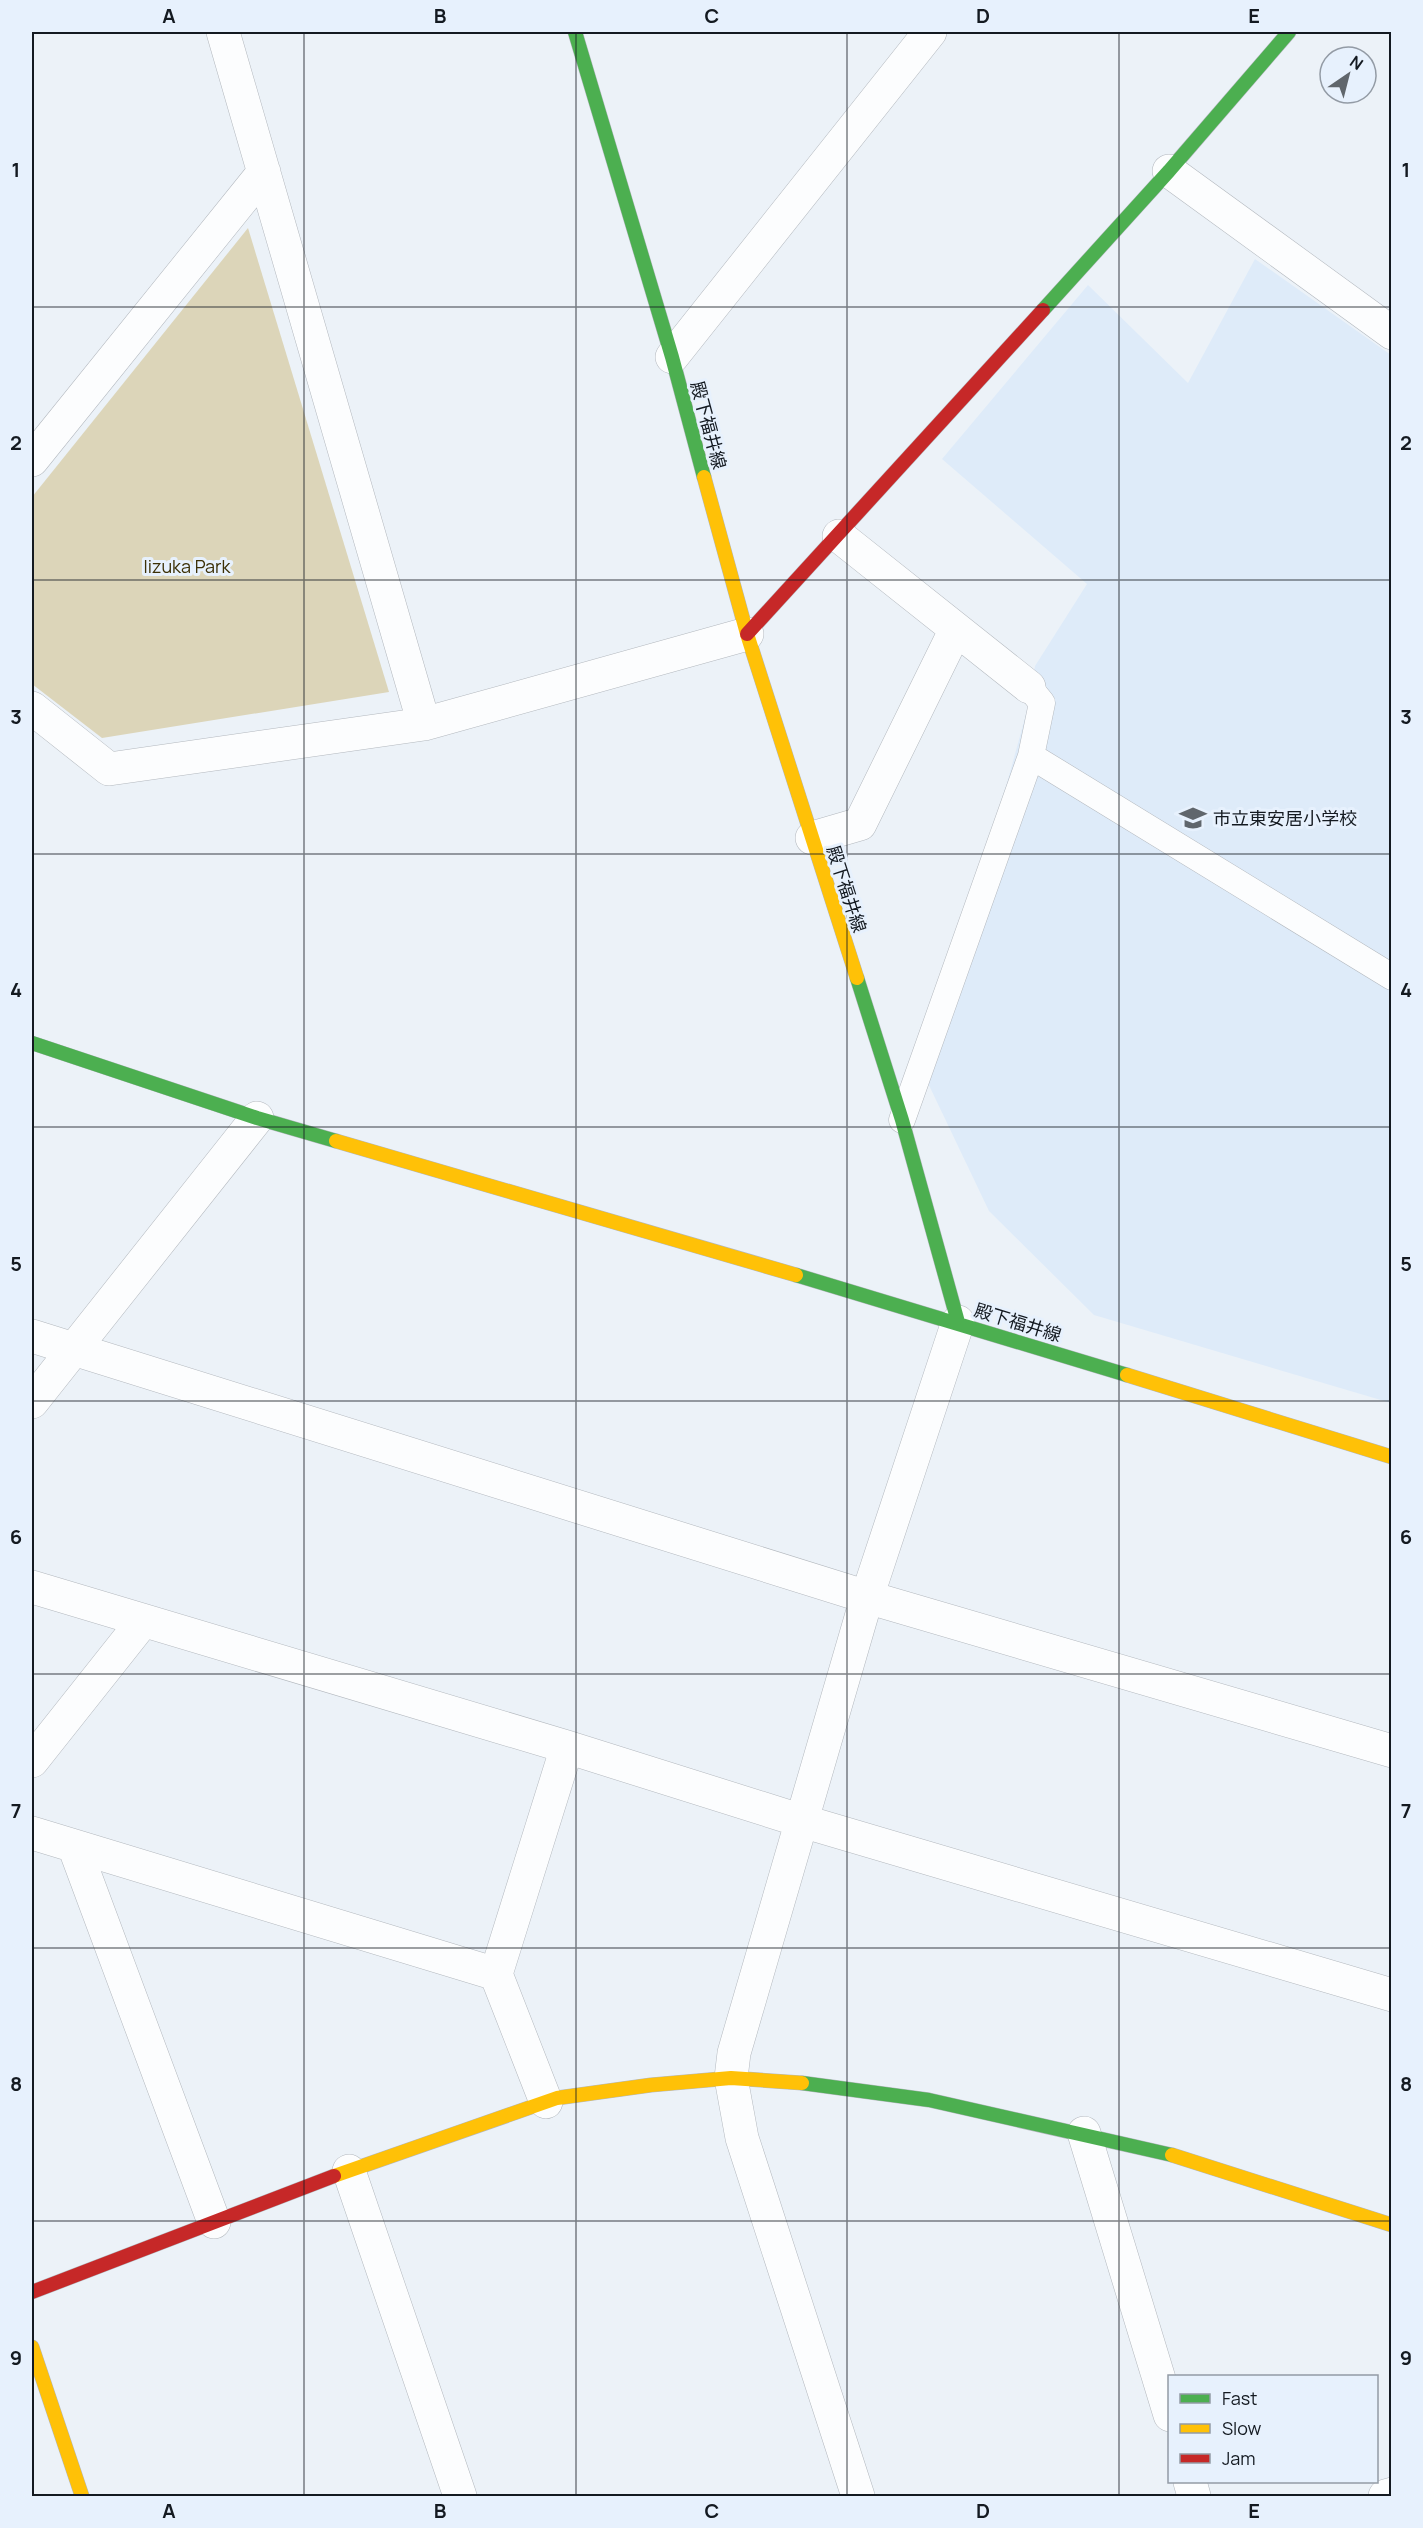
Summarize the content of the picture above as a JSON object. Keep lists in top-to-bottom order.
{
  "streets": {
    "street": ["殿下福井線"]
  },
  "parks": ["Iizuka Park"],
  "places": {
    "school or university": ["市立東安居小学校"]
  },
  "legend": ["Fast", "Slow", "Jam"],
  "north": "top right",
  "grid": {
    "columns": [
      "A",
      "B",
      "C",
      "D",
      "E"
    ],
    "rows": [
      "1",
      "2",
      "3",
      "4",
      "5",
      "6",
      "7",
      "8",
      "9"
    ]
  }
}
